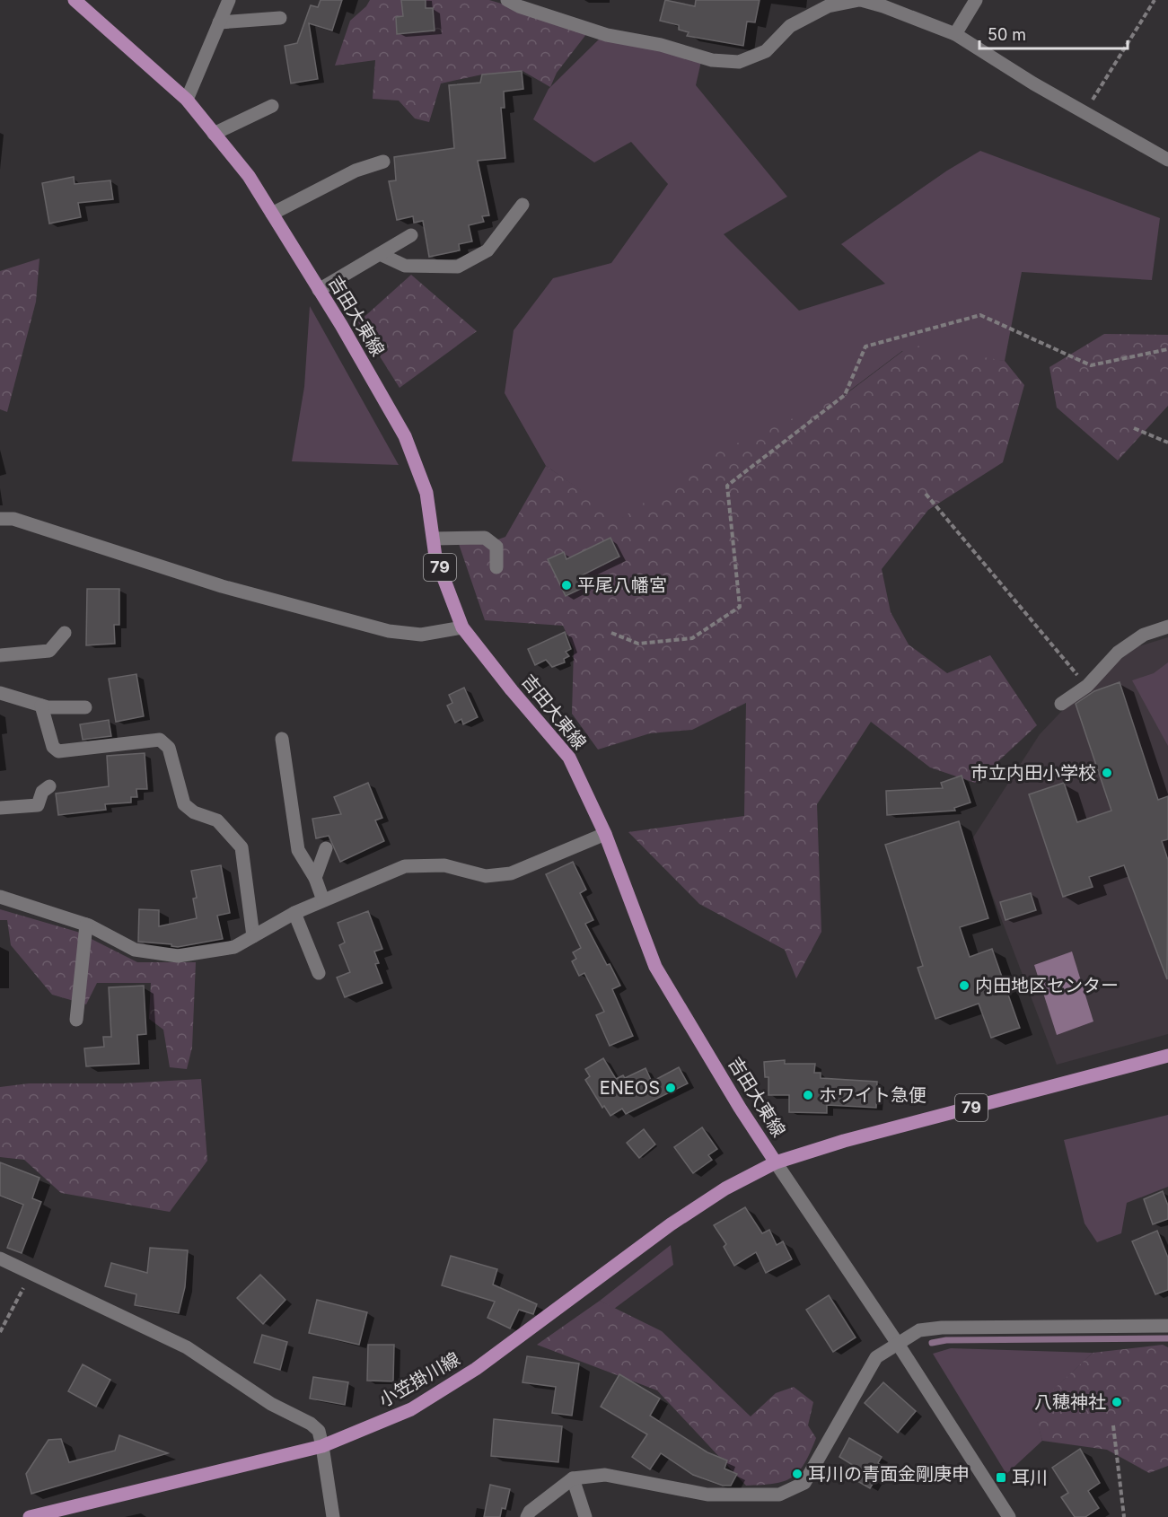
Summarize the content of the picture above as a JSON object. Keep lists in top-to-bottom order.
{
  "streets": {
    "main road": ["吉田大東線", "79", "小笠掛川線"]
  },
  "crossings": [
    ["吉田大東線", "小笠掛川線"]
  ],
  "places": {
    "other": [
      "平尾八幡宮",
      "市立内田小学校",
      "内田地区センター",
      "ENEOS",
      "ホワイト急便",
      "八穂神社",
      "耳川の青面金剛庚申"
    ],
    "transit": ["耳川"]
  },
  "scale_bar": "50 m"
}
